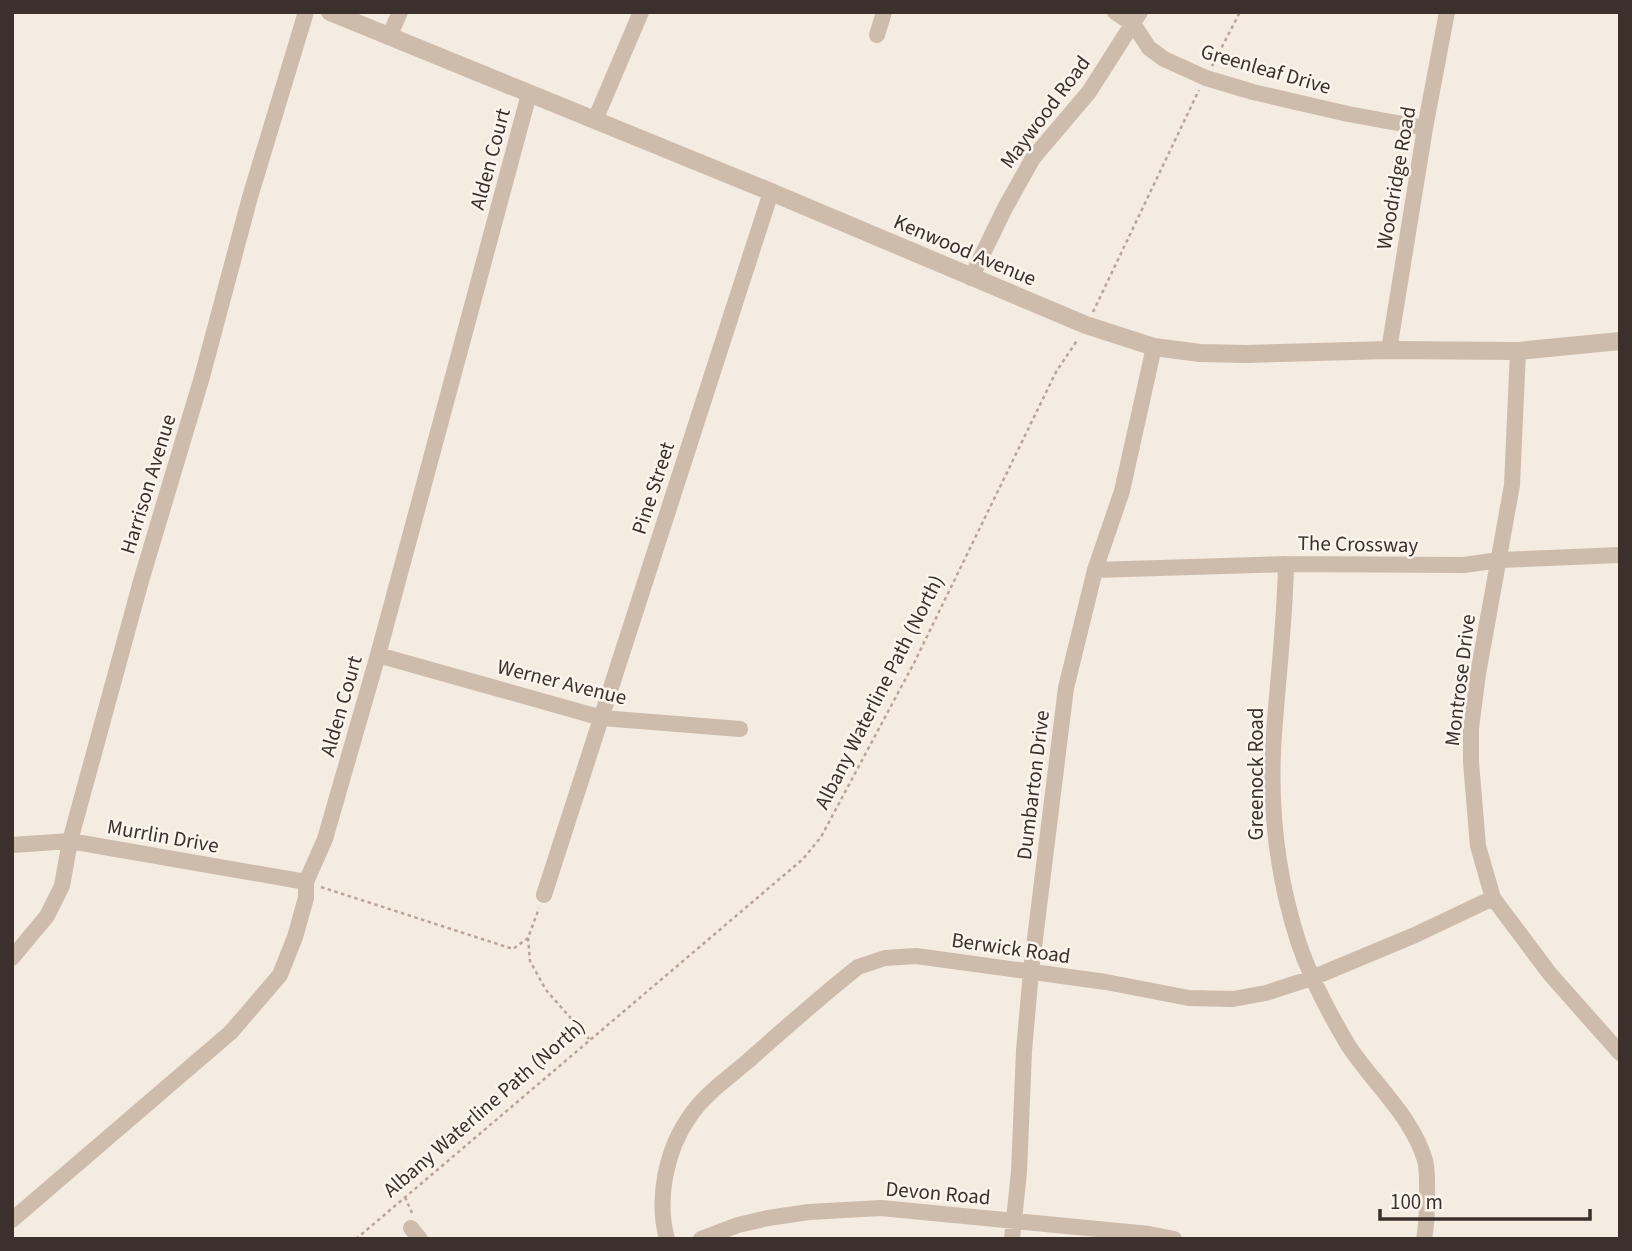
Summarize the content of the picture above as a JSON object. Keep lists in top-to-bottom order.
{
  "streets": {
    "street": [
      "Greenleaf Drive",
      "Maywood Road",
      "Alden Court",
      "Woodridge Road",
      "Kenwood Avenue",
      "Harrison Avenue",
      "Pine Street",
      "The Crossway",
      "Montrose Drive",
      "Werner Avenue",
      "Greenock Road",
      "Dumbarton Drive",
      "Murrlin Drive",
      "Berwick Road",
      "Devon Road"
    ],
    "path": ["Albany Waterline Path (North)"]
  },
  "crossings": [
    ["Greenleaf Drive", "Maywood Road"],
    ["Greenleaf Drive", "Woodridge Road"],
    ["Greenleaf Drive", "Albany Waterline Path (North)"],
    ["Maywood Road", "Kenwood Avenue"],
    ["Alden Court", "Kenwood Avenue"],
    ["Alden Court", "Werner Avenue"],
    ["Alden Court", "Murrlin Drive"],
    ["Woodridge Road", "Kenwood Avenue"],
    ["Kenwood Avenue", "Pine Street"],
    ["Kenwood Avenue", "Montrose Drive"],
    ["Kenwood Avenue", "Albany Waterline Path (North)"],
    ["Kenwood Avenue", "Dumbarton Drive"],
    ["Harrison Avenue", "Murrlin Drive"],
    ["Pine Street", "Werner Avenue"],
    ["The Crossway", "Montrose Drive"],
    ["The Crossway", "Greenock Road"],
    ["The Crossway", "Dumbarton Drive"],
    ["Montrose Drive", "Berwick Road"],
    ["Greenock Road", "Berwick Road"],
    ["Dumbarton Drive", "Berwick Road"],
    ["Dumbarton Drive", "Devon Road"]
  ],
  "scale_bar": "100 m"
}
